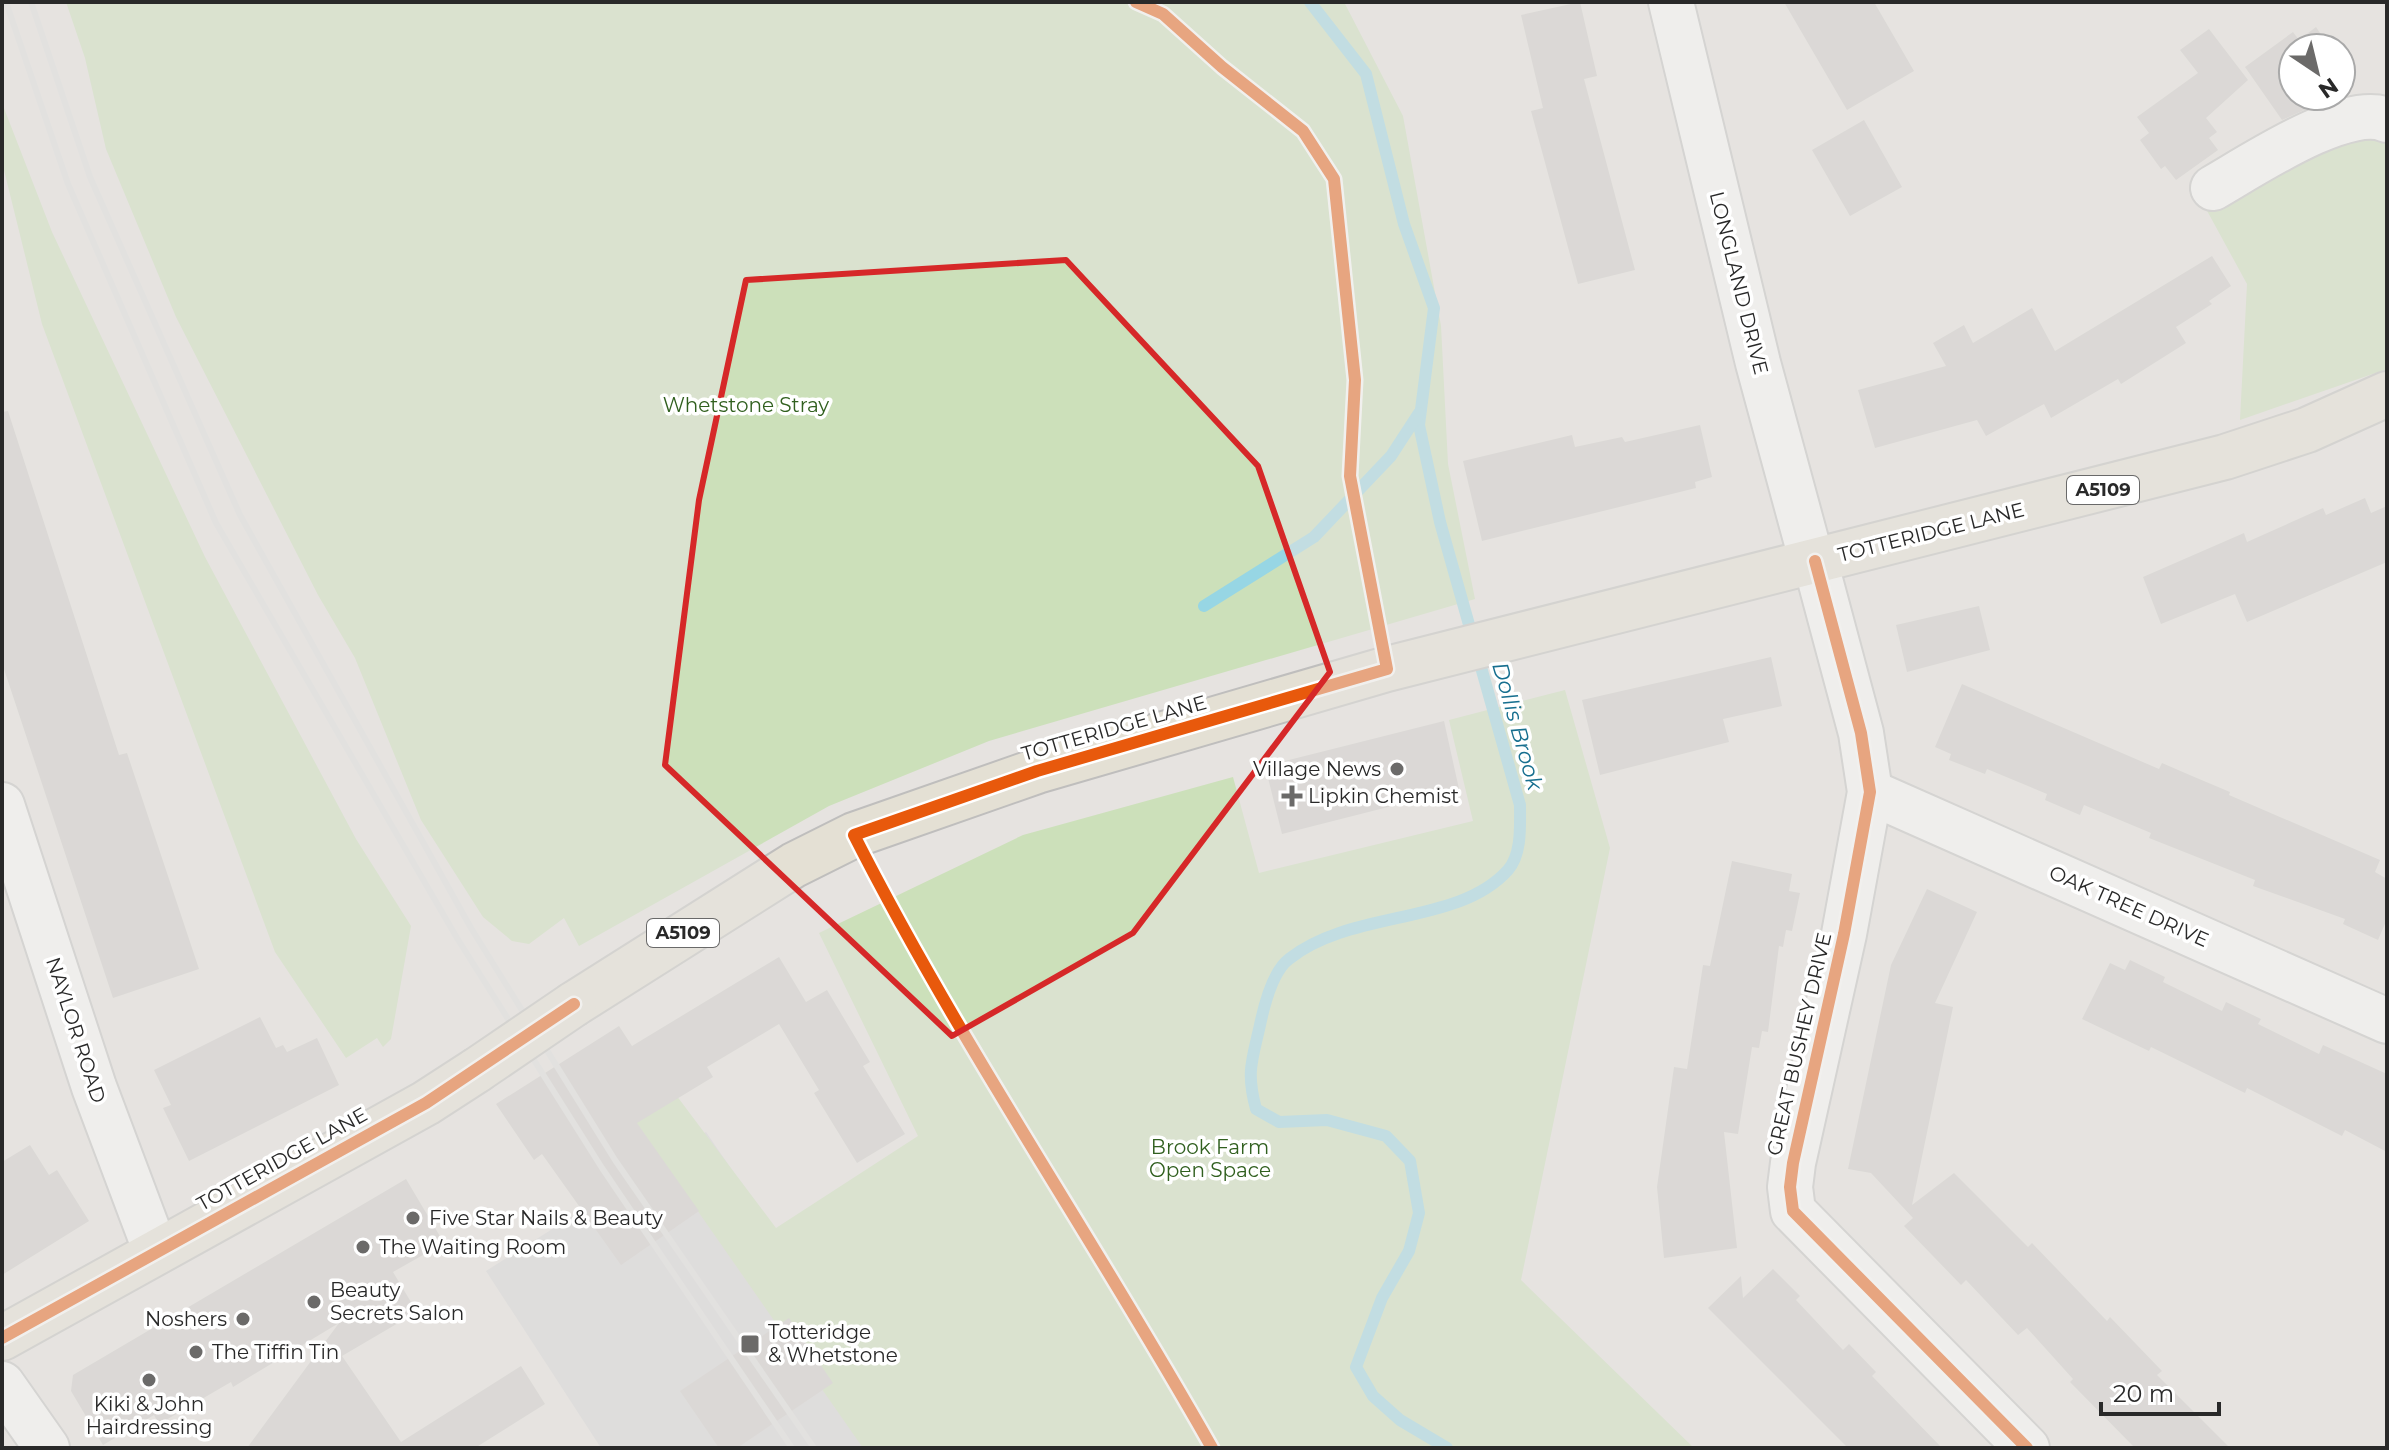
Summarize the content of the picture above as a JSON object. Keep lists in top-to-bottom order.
{
  "streets": {
    "main road": ["A5109", "TOTTERIDGE LANE"],
    "street": [
      "LONGLAND DRIVE",
      "OAK TREE DRIVE",
      "NAYLOR ROAD",
      "GREAT BUSHEY DRIVE"
    ]
  },
  "crossings": [
    ["LONGLAND DRIVE", "TOTTERIDGE LANE"],
    ["LONGLAND DRIVE", "GREAT BUSHEY DRIVE"],
    ["TOTTERIDGE LANE", "NAYLOR ROAD"],
    ["TOTTERIDGE LANE", "GREAT BUSHEY DRIVE"],
    ["OAK TREE DRIVE", "GREAT BUSHEY DRIVE"]
  ],
  "water": ["Dollis Brook"],
  "parks": ["Whetstone Stray", "Brook Farm Open Space"],
  "places": {
    "other": [
      "Village News",
      "Five Star Nails & Beauty",
      "The Waiting Room",
      "Beauty Secrets Salon",
      "Noshers",
      "The Tiffin Tin",
      "Kiki & John Hairdressing"
    ],
    "health": ["Lipkin Chemist"],
    "transit": ["Totteridge & Whetstone"]
  },
  "scale_bar": "20 m",
  "north": "bottom right"
}
